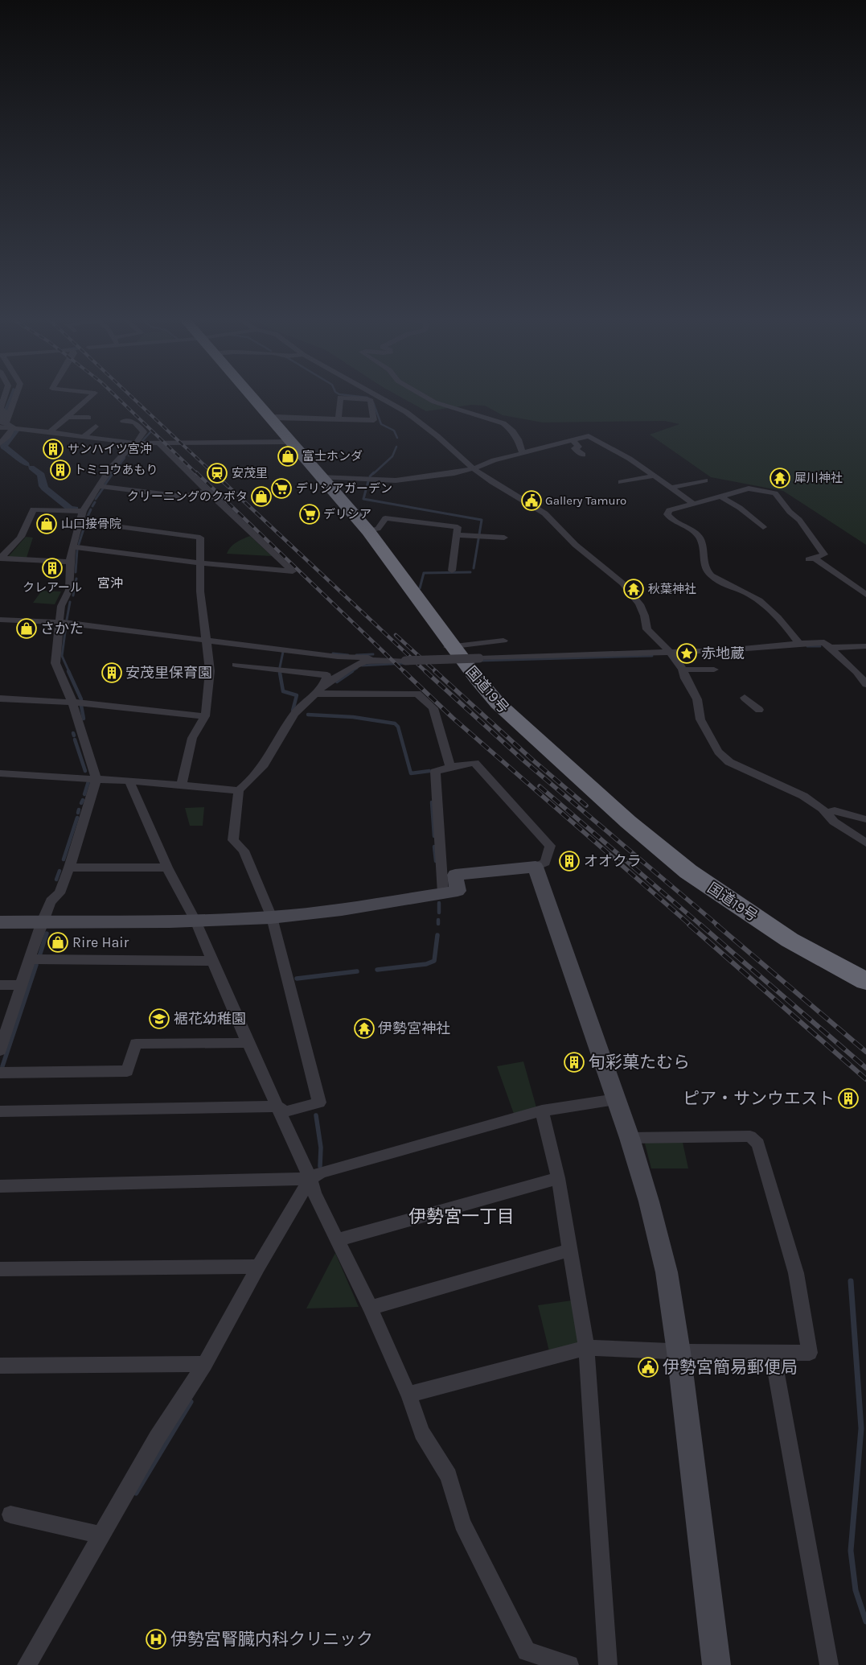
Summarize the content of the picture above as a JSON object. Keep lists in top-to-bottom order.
{
  "streets": {
    "highway": ["国道19号"]
  },
  "districts": ["宮沖", "伊勢宮一丁目"],
  "places": {
    "building": [
      "サンハイツ宮沖",
      "トミコウあもり",
      "クレアール",
      "安茂里保育園",
      "オオクラ",
      "旬彩菓たむら",
      "ピア・サンウエスト"
    ],
    "shop": [
      "富士ホンダ",
      "クリーニングのクボタ",
      "山口接骨院",
      "さかた",
      "Rire Hair"
    ],
    "station": ["安茂里"],
    "temple": ["犀川神社", "秋葉神社", "伊勢宮神社"],
    "supermarket": ["デリシアガーデン", "デリシア"],
    "public building": ["Gallery Tamuro", "伊勢宮簡易郵便局"],
    "place": ["赤地蔵"],
    "school or university": ["裾花幼稚園"],
    "hospital": ["伊勢宮腎臓内科クリニック"]
  }
}
